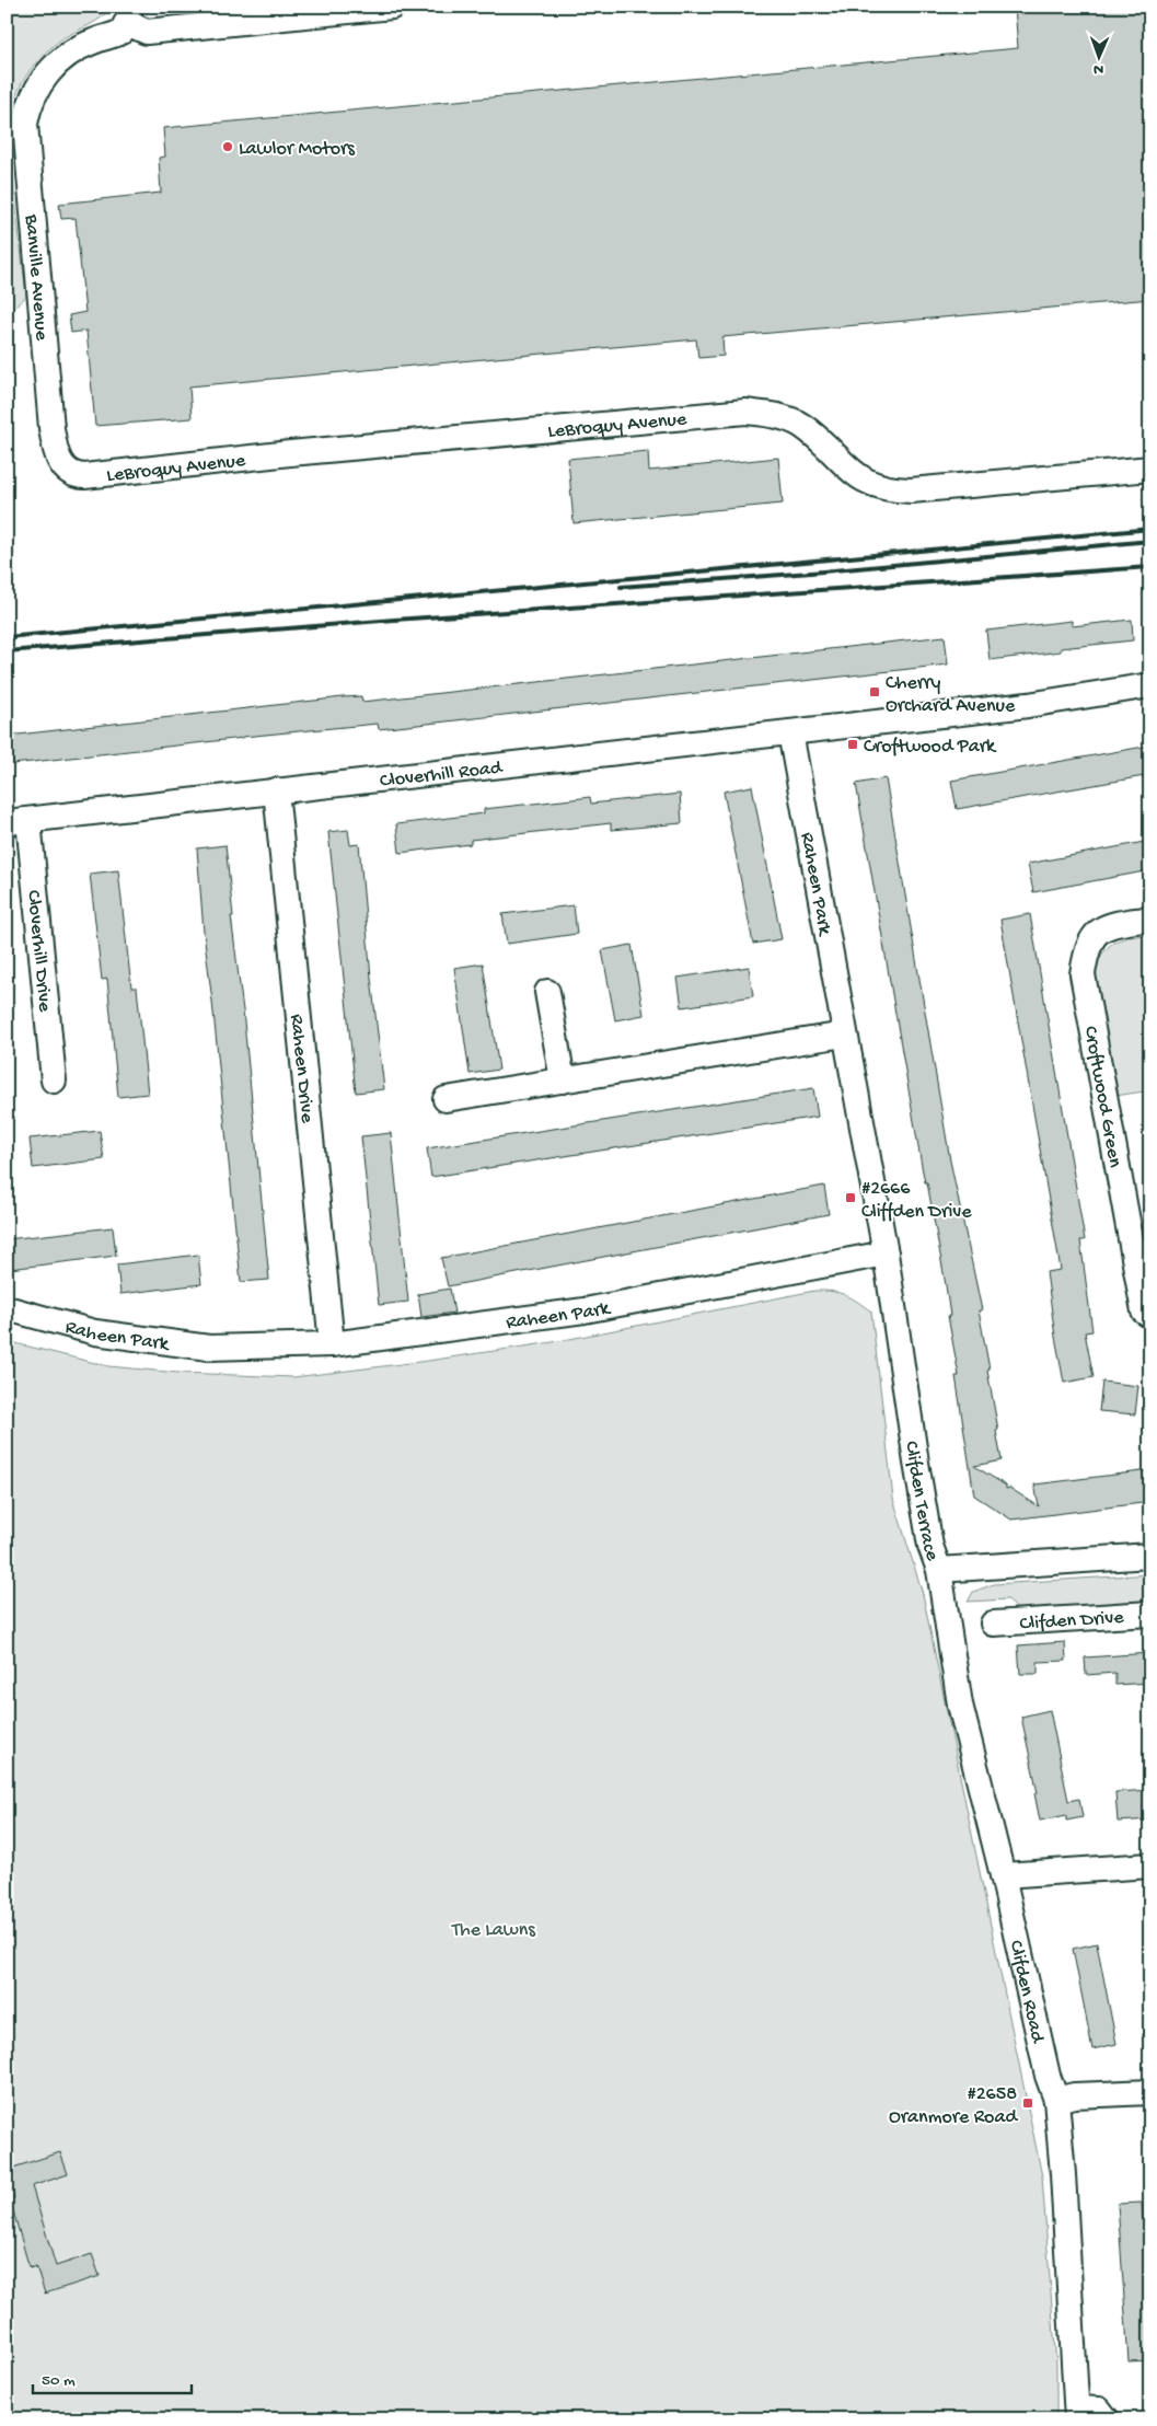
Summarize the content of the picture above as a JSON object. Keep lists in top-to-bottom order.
{
  "streets": {
    "street": [
      "Banville Avenue",
      "LeBroquy Avenue",
      "Cloverhill Road",
      "Raheen Park",
      "Cloverhill Drive",
      "Raheen Drive",
      "Croftwood Green",
      "Clifden Terrace",
      "Clifden Drive",
      "Clifden Road"
    ]
  },
  "crossings": [
    ["Banville Avenue", "LeBroquy Avenue"],
    ["Cloverhill Road", "Raheen Park"],
    ["Cloverhill Road", "Cloverhill Drive"],
    ["Cloverhill Road", "Raheen Drive"],
    ["Raheen Park", "Raheen Drive"],
    ["Raheen Park", "Clifden Terrace"],
    ["Clifden Terrace", "Clifden Road"]
  ],
  "parks": ["The Lawns"],
  "places": {
    "other": ["Lawlor Motors"],
    "transit": [
      "Cherry Orchard Avenue",
      "Croftwood Park",
      "#2666 Cliffden Drive",
      "#2658 Oranmore Road"
    ]
  },
  "scale_bar": "50 m",
  "north": "bottom"
}
